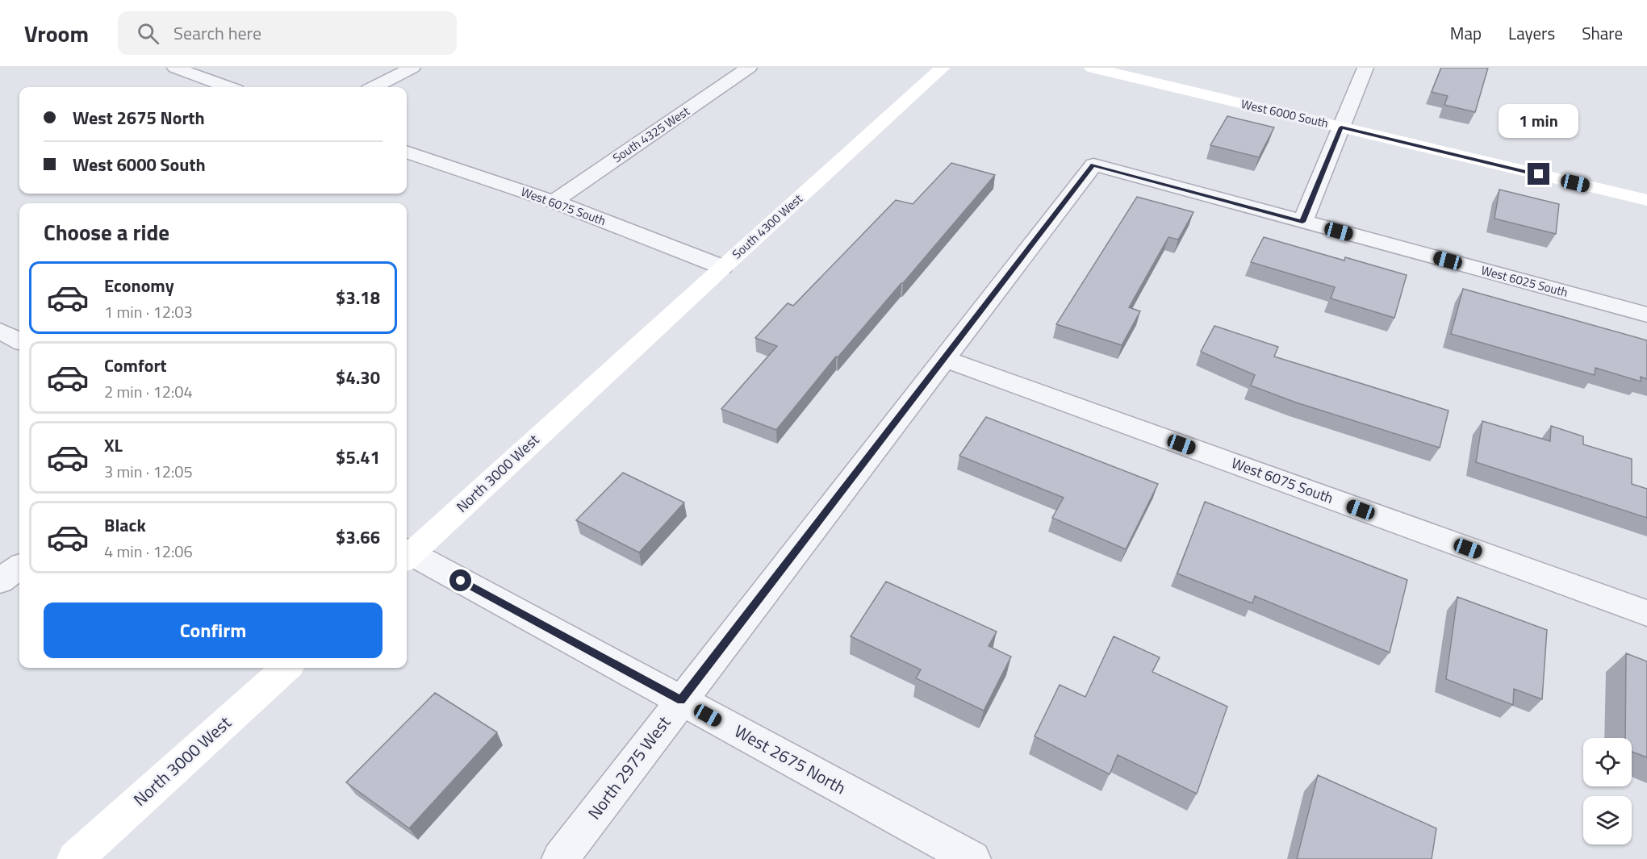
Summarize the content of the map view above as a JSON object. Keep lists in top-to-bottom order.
{
  "streets": {
    "main road": ["West 6000 South", "South 4300 West", "North 3000 West"],
    "street": [
      "South 4325 West",
      "West 6075 South",
      "West 6025 South",
      "West 2675 North",
      "North 2975 West"
    ]
  },
  "crossings": [
    ["South 4325 West", "West 6075 South"],
    ["West 6075 South", "South 4300 West"],
    ["West 6075 South", "North 2975 West"],
    ["South 4300 West", "North 3000 West"],
    ["West 6025 South", "North 2975 West"],
    ["West 2675 North", "North 2975 West"]
  ],
  "page": {
    "header": "Vroom",
    "search": "Search here",
    "nav": ["Map", "Layers", "Share"],
    "banner": ["West 2675 North", "West 6000 South"],
    "bubble": "1 min",
    "heading": "Choose a ride",
    "list": [
      {
        "name": "Economy",
        "note": "1 min · 12:03",
        "value": "$3.18"
      },
      {
        "name": "Comfort",
        "note": "2 min · 12:04",
        "value": "$4.30"
      },
      {
        "name": "XL",
        "note": "3 min · 12:05",
        "value": "$5.41"
      },
      {
        "name": "Black",
        "note": "4 min · 12:06",
        "value": "$3.66"
      }
    ],
    "buttons": "Confirm"
  }
}
